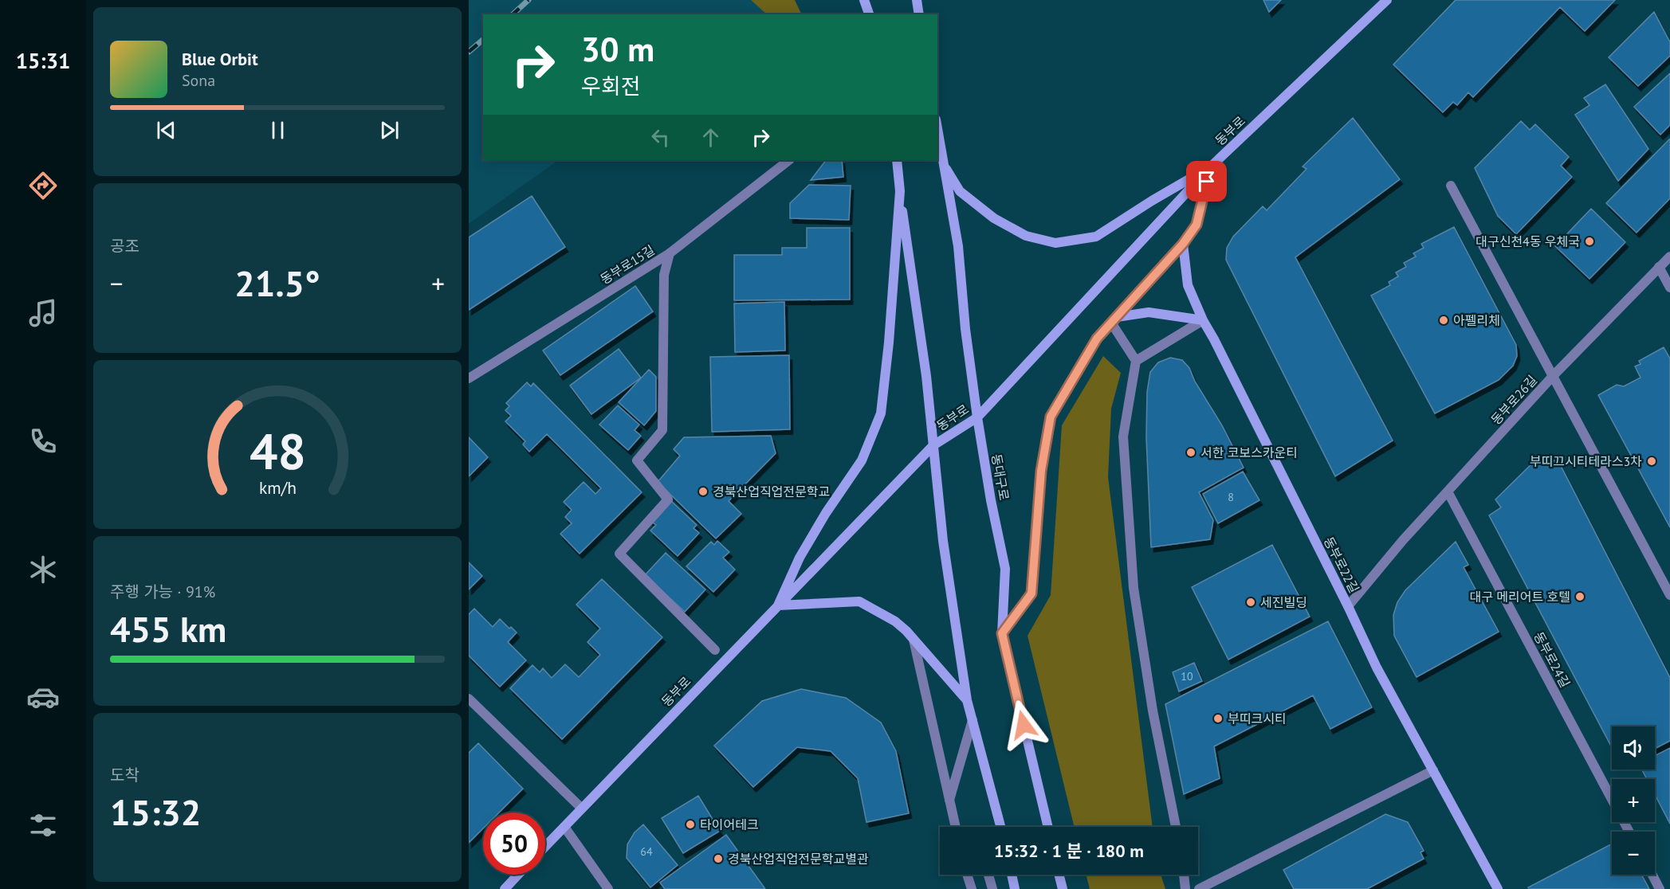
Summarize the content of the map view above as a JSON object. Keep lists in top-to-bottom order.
{
  "streets": {
    "main road": ["동부로", "동대구로", "동부로22길"],
    "street": ["동부로15길", "동부로26길", "동부로24길"]
  },
  "crossings": [
    ["동부로", "동대구로"],
    ["동부로26길", "동부로22길"],
    ["동부로26길", "동부로24길"]
  ],
  "places": [
    "대구신천4동 우체국",
    "아펠리체",
    "서한 코보스카운티",
    "부띠끄시티테라스3차",
    "경북산업직업전문학교",
    "대구 메리어트 호텔",
    "세진빌딩",
    "부띠크시티",
    "타이어테크",
    "경북산업직업전문학교별관"
  ],
  "house_numbers": ["8", "10", "64"],
  "page": {
    "tabs": "15:31",
    "turn": ["30 m", "우회전"],
    "song": ["Blue Orbit", "Sona"],
    "tile": [
      "공조",
      ["주행 가능 · 91%", "455 km"],
      ["도착", "15:32"]
    ],
    "heat": ["−", "21.5°", "+"],
    "map_buttons": ["+", "−"],
    "limit": "50",
    "trip": "15:32 · 1 분 · 180 m",
    "gauge": ["48", "km/h"]
  }
}
